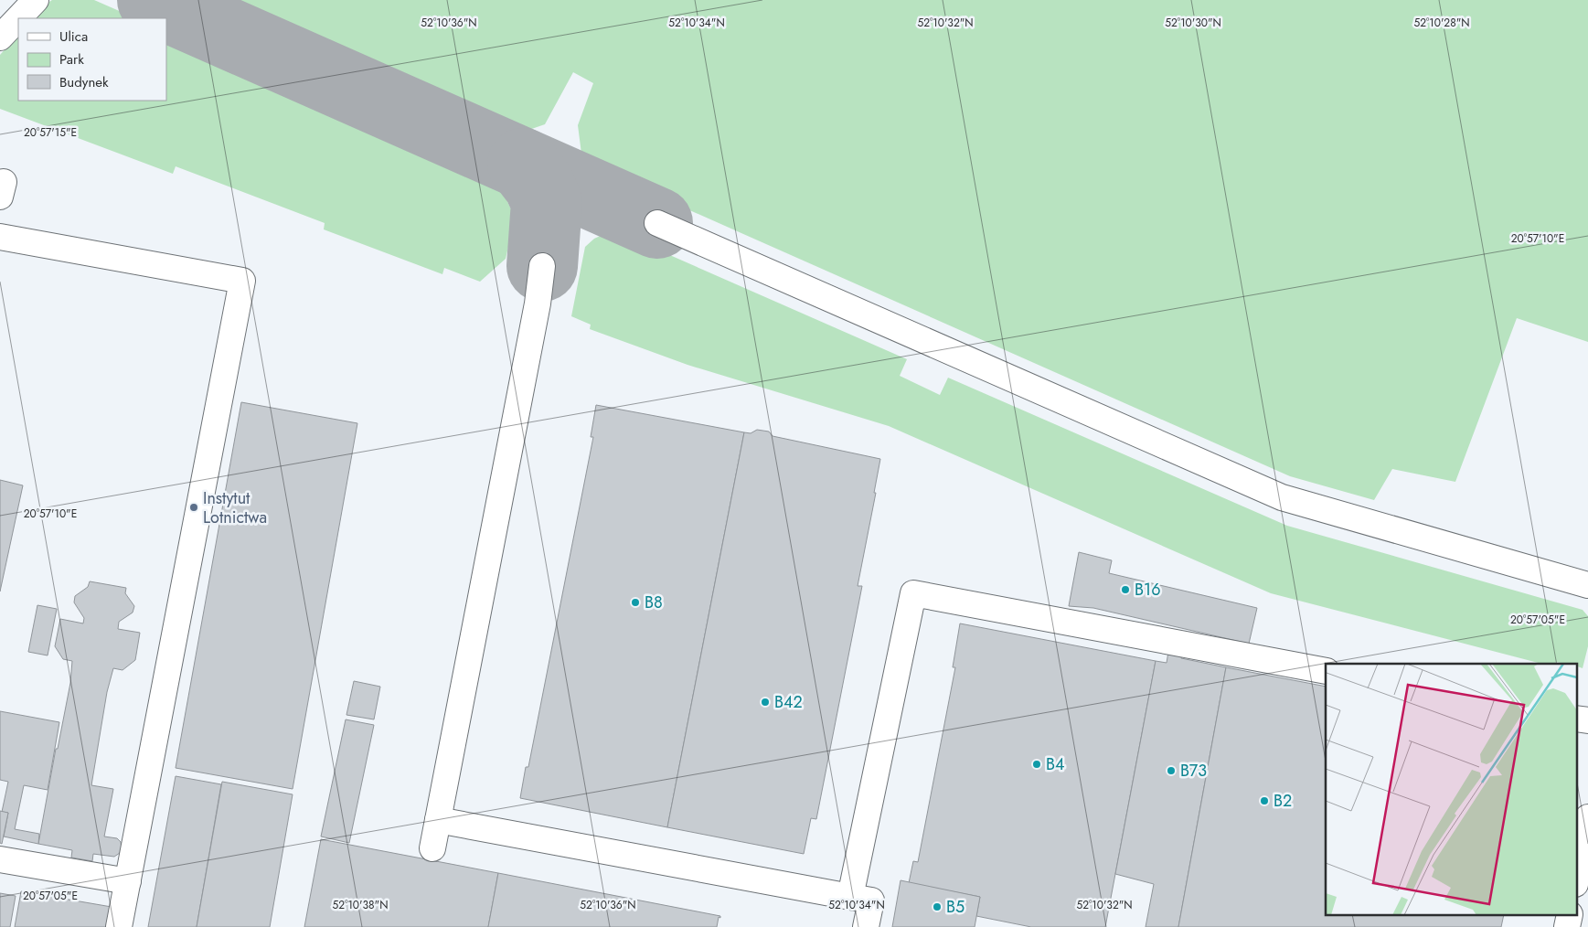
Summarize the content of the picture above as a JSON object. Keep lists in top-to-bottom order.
{
  "places": [
    "Instytut Lotnictwa",
    "B16",
    "B8",
    "B42",
    "B4",
    "B73",
    "B2",
    "B5"
  ],
  "legend": ["Ulica", "Park", "Budynek"],
  "coordinates": [
    "52°10'34\"N",
    "52°10'36\"N",
    "52°10'32\"N",
    "52°10'30\"N",
    "52°10'28\"N",
    "20°57'15\"E",
    "20°57'10\"E",
    "20°57'05\"E",
    "52°10'38\"N"
  ]
}
